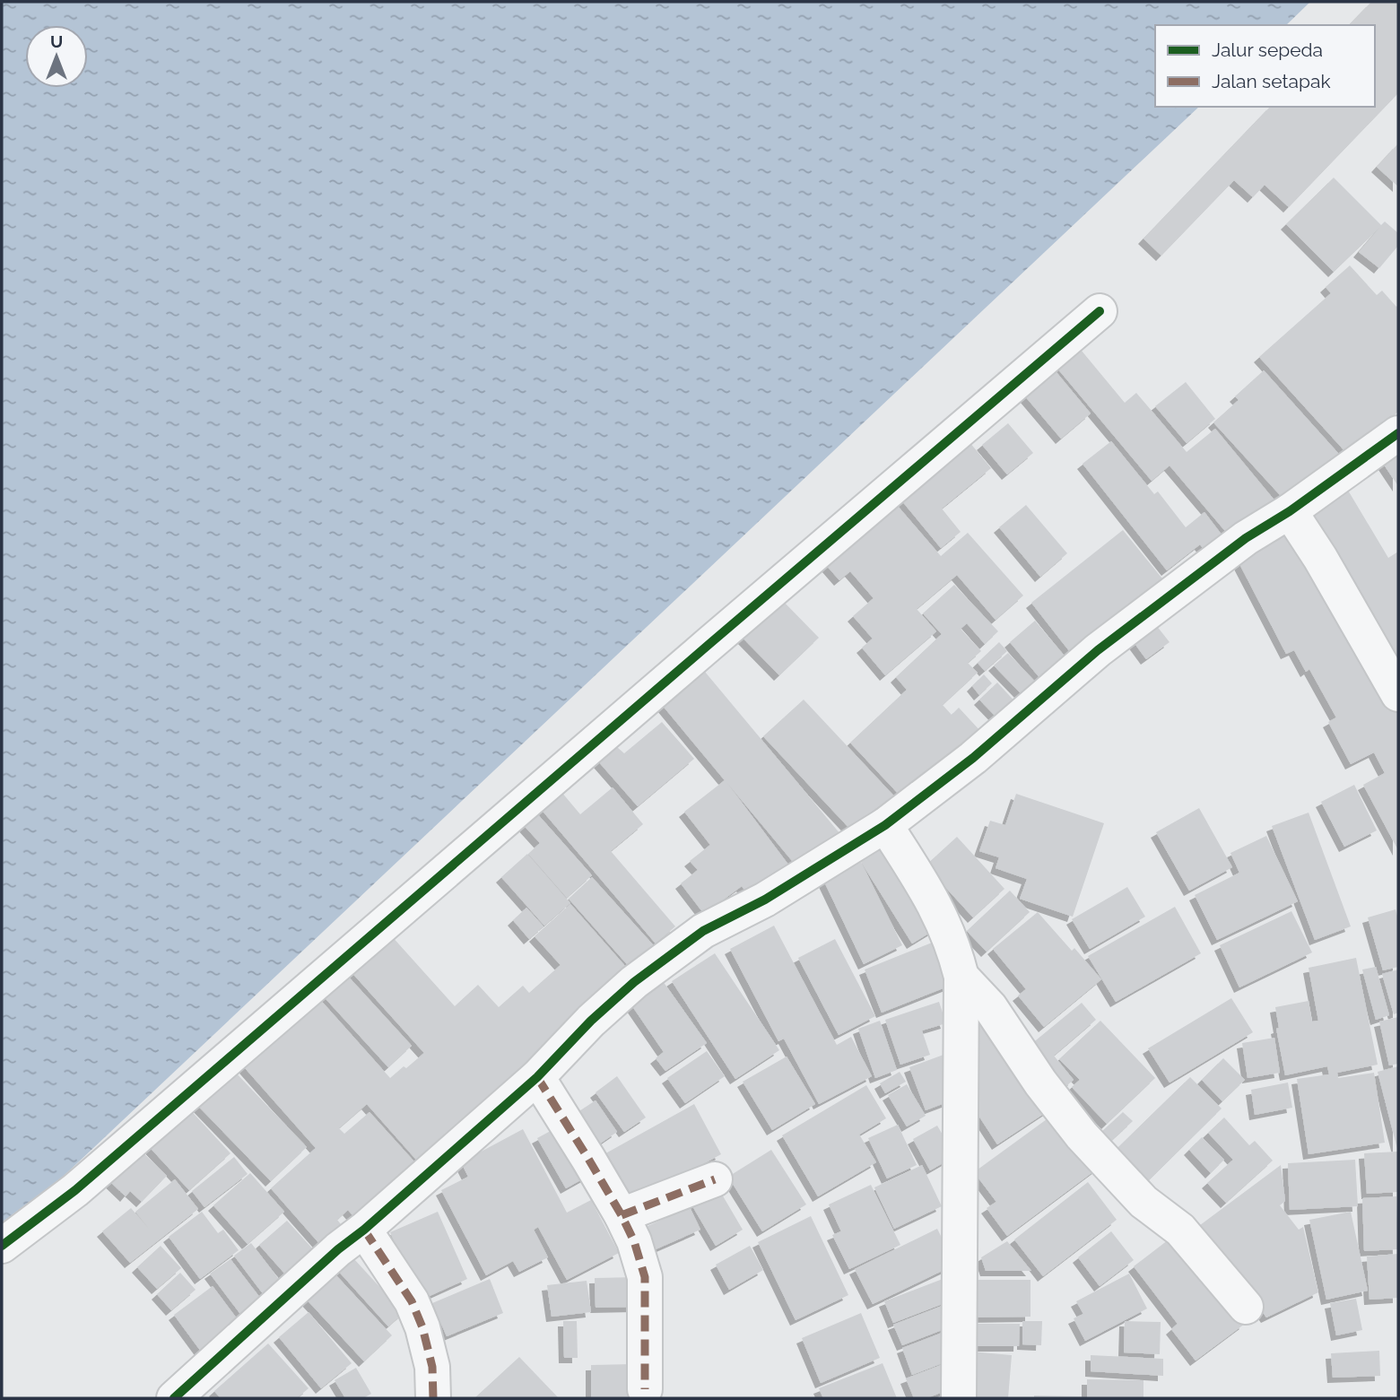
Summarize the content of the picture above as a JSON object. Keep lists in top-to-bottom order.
{
  "legend": ["Jalur sepeda", "Jalan setapak"],
  "north": "top"
}
